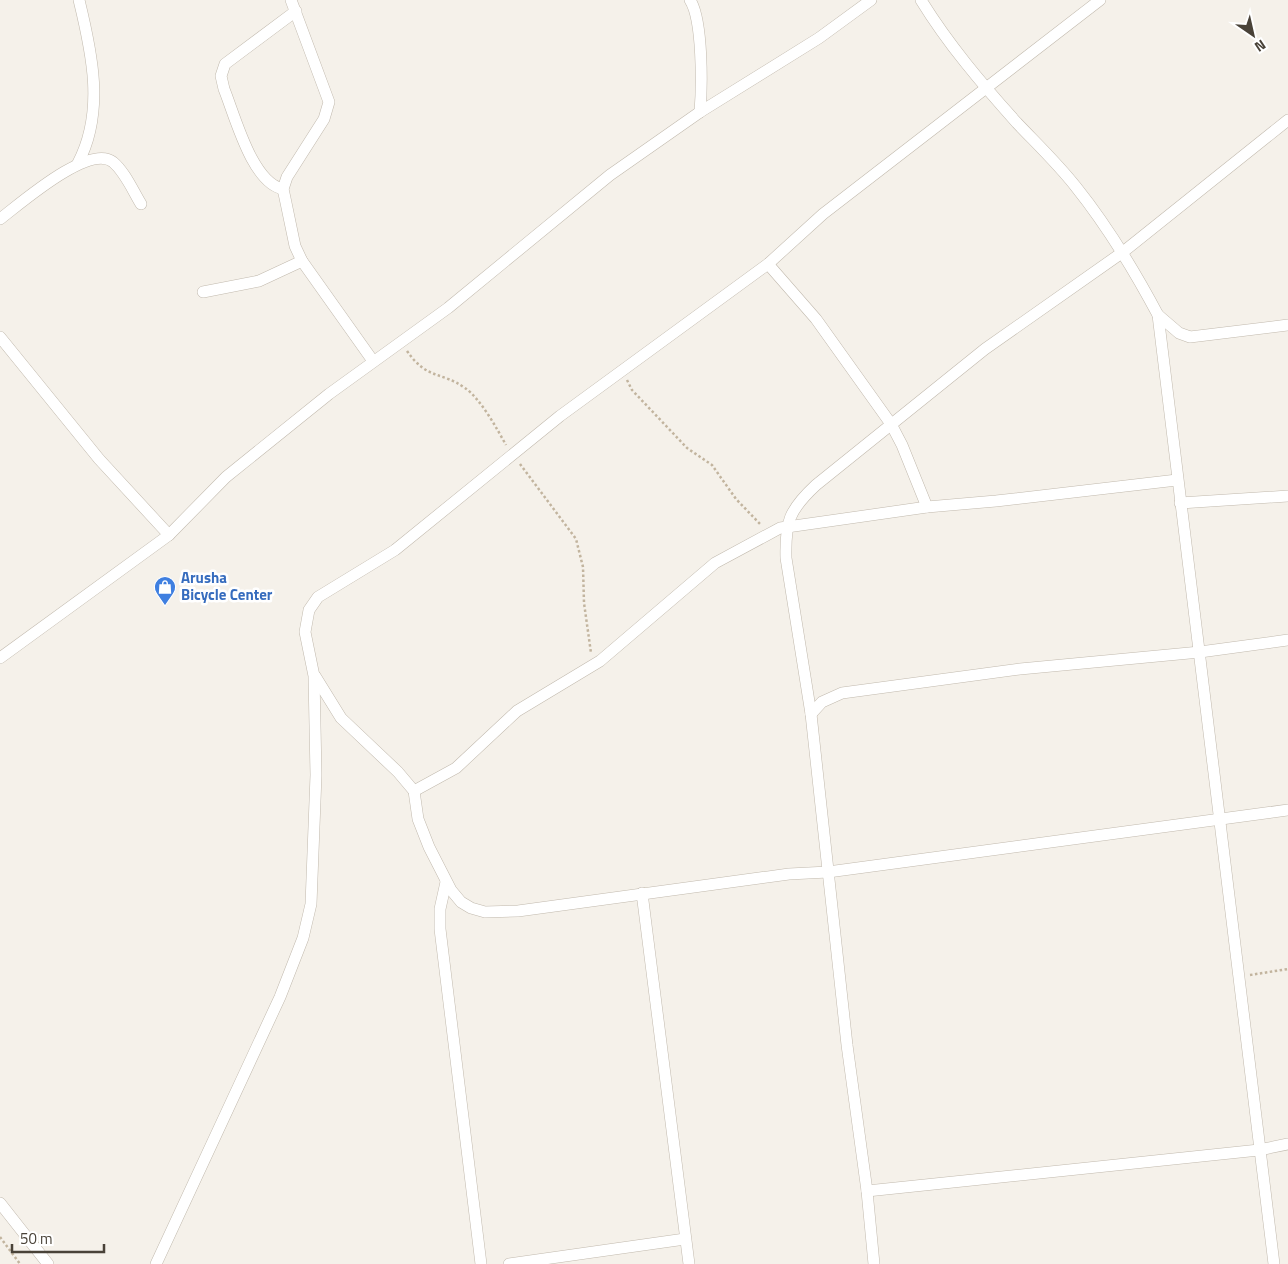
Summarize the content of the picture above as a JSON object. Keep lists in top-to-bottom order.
{
  "places": {
    "shop": ["Arusha Bicycle Center"]
  },
  "scale_bar": "50 m",
  "north": "bottom right"
}
